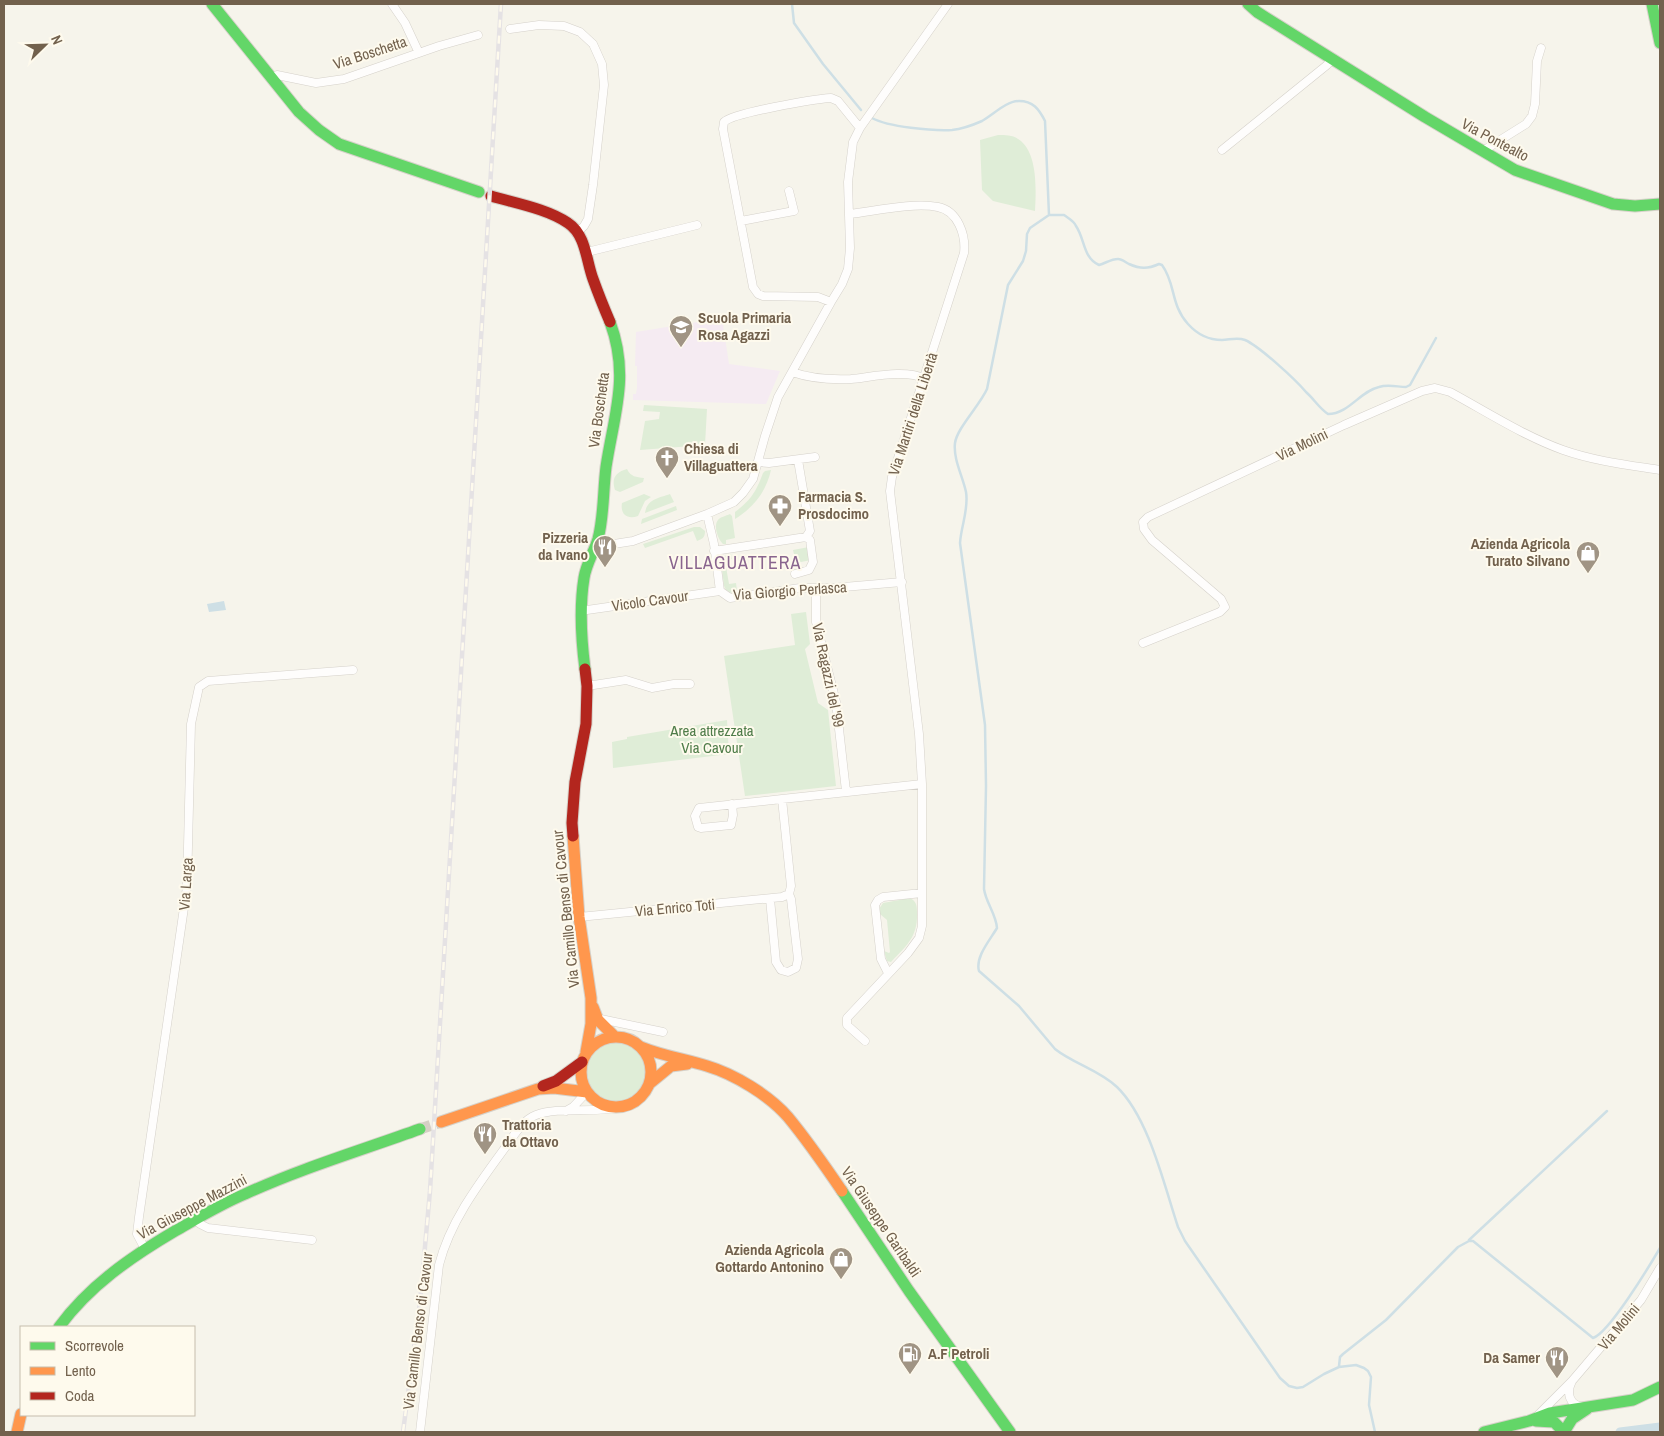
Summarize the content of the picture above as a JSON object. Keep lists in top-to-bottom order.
{
  "streets": {
    "main road": [
      "Via Boschetta",
      "Via Pontealto",
      "Via Camillo Benso di Cavour",
      "Via Giuseppe Mazzini",
      "Via Giuseppe Garibaldi"
    ],
    "street": [
      "Via Martiri della Libertà",
      "Via Molini",
      "Via Giorgio Perlasca",
      "Vicolo Cavour",
      "Via Ragazzi del '99",
      "Via Larga",
      "Via Enrico Toti"
    ]
  },
  "crossings": [
    ["Via Boschetta", "Via Camillo Benso di Cavour"],
    ["Via Martiri della Libertà", "Via Giorgio Perlasca"],
    ["Via Giorgio Perlasca", "Vicolo Cavour"],
    ["Via Giorgio Perlasca", "Via Ragazzi del '99"],
    ["Vicolo Cavour", "Via Camillo Benso di Cavour"],
    ["Via Larga", "Via Giuseppe Mazzini"],
    ["Via Enrico Toti", "Via Camillo Benso di Cavour"],
    ["Via Camillo Benso di Cavour", "Via Giuseppe Garibaldi"]
  ],
  "districts": ["VILLAGUATTERA"],
  "parks": ["Area attrezzata Via Cavour"],
  "places": {
    "school or university": ["Scuola Primaria Rosa Agazzi"],
    "church": ["Chiesa di Villaguattera"],
    "pharmacy": ["Farmacia S. Prosdocimo"],
    "restaurant": ["Pizzeria da Ivano", "Trattoria da Ottavo", "Da Samer"],
    "shop": ["Azienda Agricola Turato Silvano", "Azienda Agricola Gottardo Antonino"],
    "fuel station": ["A.F Petroli"]
  },
  "legend": ["Scorrevole", "Lento", "Coda"],
  "north": "top right"
}
